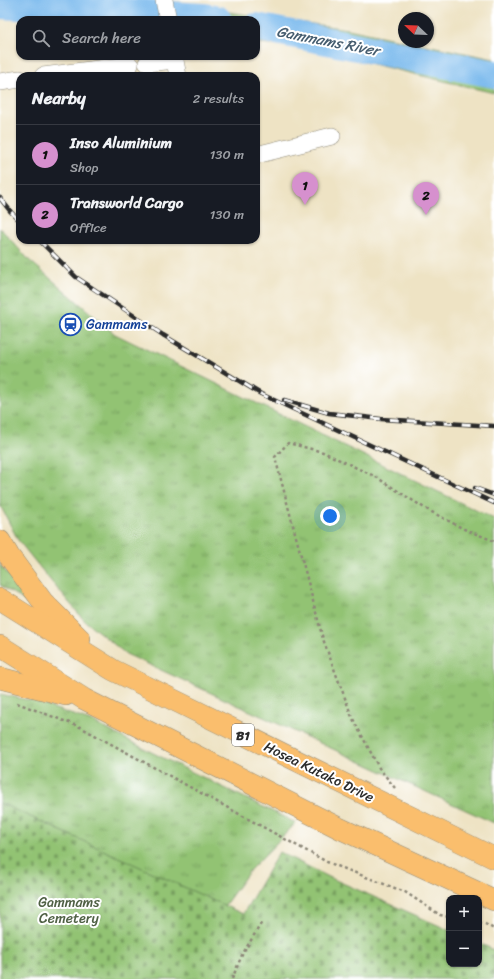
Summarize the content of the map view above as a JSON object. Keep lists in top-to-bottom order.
{
  "streets": {
    "main road": ["B1", "Hosea Kutako Drive"]
  },
  "water": ["Gammams River"],
  "parks": ["Gammams Cemetery"],
  "places": {
    "station": ["Gammams"]
  },
  "north": "top left",
  "page": {
    "search": "Search here",
    "heading": ["Nearby", "2 results"],
    "list": [
      {
        "mark": "1",
        "name": "Inso Aluminium",
        "note": "Shop",
        "value": "130 m"
      },
      {
        "mark": "2",
        "name": "Transworld Cargo",
        "note": "Office",
        "value": "130 m"
      }
    ],
    "pins": ["1", "2"],
    "map_buttons": ["+", "−"]
  }
}
